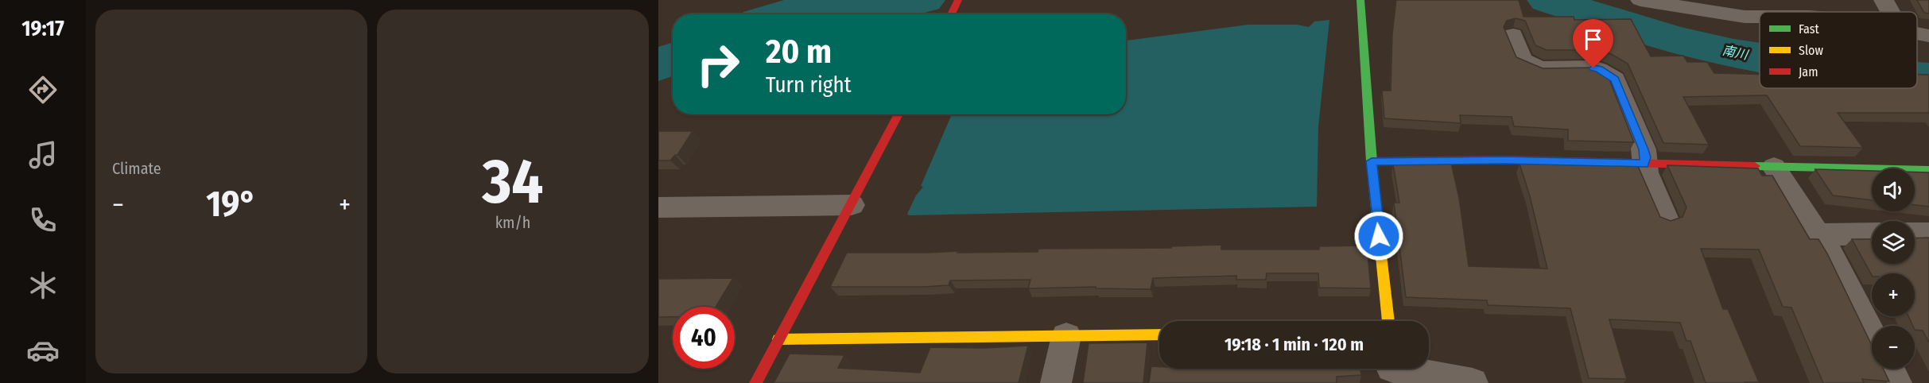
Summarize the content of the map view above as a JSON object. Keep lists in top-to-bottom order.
{
  "water": ["南川"],
  "legend": ["Fast", "Slow", "Jam"],
  "page": {
    "tabs": "19:17",
    "tile": [
      "Climate",
      ["34", "km/h"]
    ],
    "turn": ["20 m", "Turn right"],
    "map_buttons": ["+", "−"],
    "heat": ["−", "19°", "+"],
    "limit": "40",
    "trip": "19:18 · 1 min · 120 m"
  }
}
